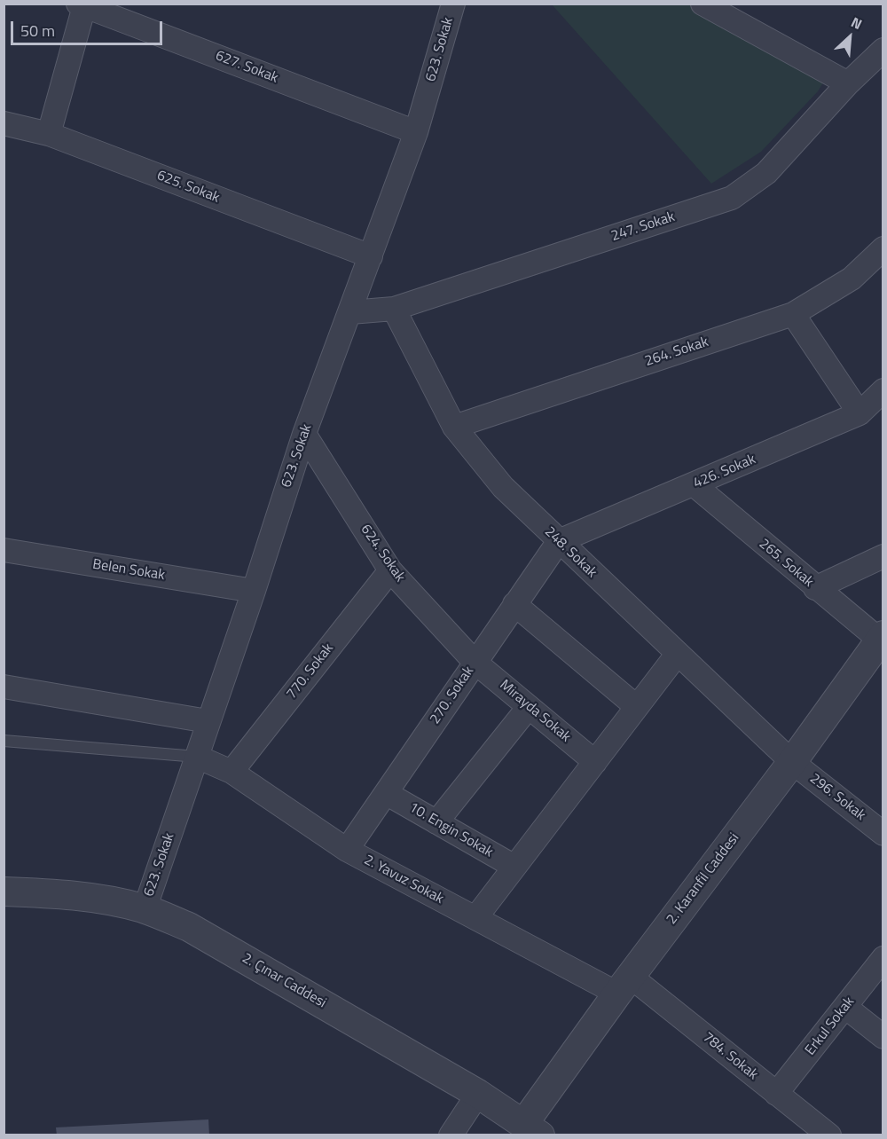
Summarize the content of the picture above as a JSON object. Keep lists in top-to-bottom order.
{
  "streets": {
    "street": [
      "623. Sokak",
      "627. Sokak",
      "625. Sokak",
      "247. Sokak",
      "264. Sokak",
      "426. Sokak",
      "248. Sokak",
      "624. Sokak",
      "265. Sokak",
      "Belen Sokak",
      "770. Sokak",
      "270. Sokak",
      "Mirayda Sokak",
      "296. Sokak",
      "10. Engin Sokak",
      "2. Karanfil Caddesi",
      "2. Yavuz Sokak",
      "2. Çınar Caddesi",
      "Erkul Sokak",
      "784. Sokak"
    ]
  },
  "crossings": [
    ["623. Sokak", "627. Sokak"],
    ["623. Sokak", "625. Sokak"],
    ["623. Sokak", "247. Sokak"],
    ["623. Sokak", "624. Sokak"],
    ["623. Sokak", "Belen Sokak"],
    ["623. Sokak", "2. Yavuz Sokak"],
    ["623. Sokak", "2. Çınar Caddesi"],
    ["247. Sokak", "248. Sokak"],
    ["264. Sokak", "248. Sokak"],
    ["426. Sokak", "248. Sokak"],
    ["426. Sokak", "265. Sokak"],
    ["426. Sokak", "270. Sokak"],
    ["248. Sokak", "270. Sokak"],
    ["248. Sokak", "296. Sokak"],
    ["248. Sokak", "2. Karanfil Caddesi"],
    ["624. Sokak", "770. Sokak"],
    ["624. Sokak", "270. Sokak"],
    ["624. Sokak", "Mirayda Sokak"],
    ["265. Sokak", "2. Karanfil Caddesi"],
    ["770. Sokak", "2. Yavuz Sokak"],
    ["270. Sokak", "Mirayda Sokak"],
    ["270. Sokak", "10. Engin Sokak"],
    ["270. Sokak", "2. Yavuz Sokak"],
    ["296. Sokak", "2. Karanfil Caddesi"],
    ["2. Karanfil Caddesi", "2. Yavuz Sokak"],
    ["2. Karanfil Caddesi", "2. Çınar Caddesi"],
    ["2. Karanfil Caddesi", "784. Sokak"],
    ["2. Yavuz Sokak", "784. Sokak"],
    ["Erkul Sokak", "784. Sokak"]
  ],
  "scale_bar": "50 m",
  "north": "top right"
}
